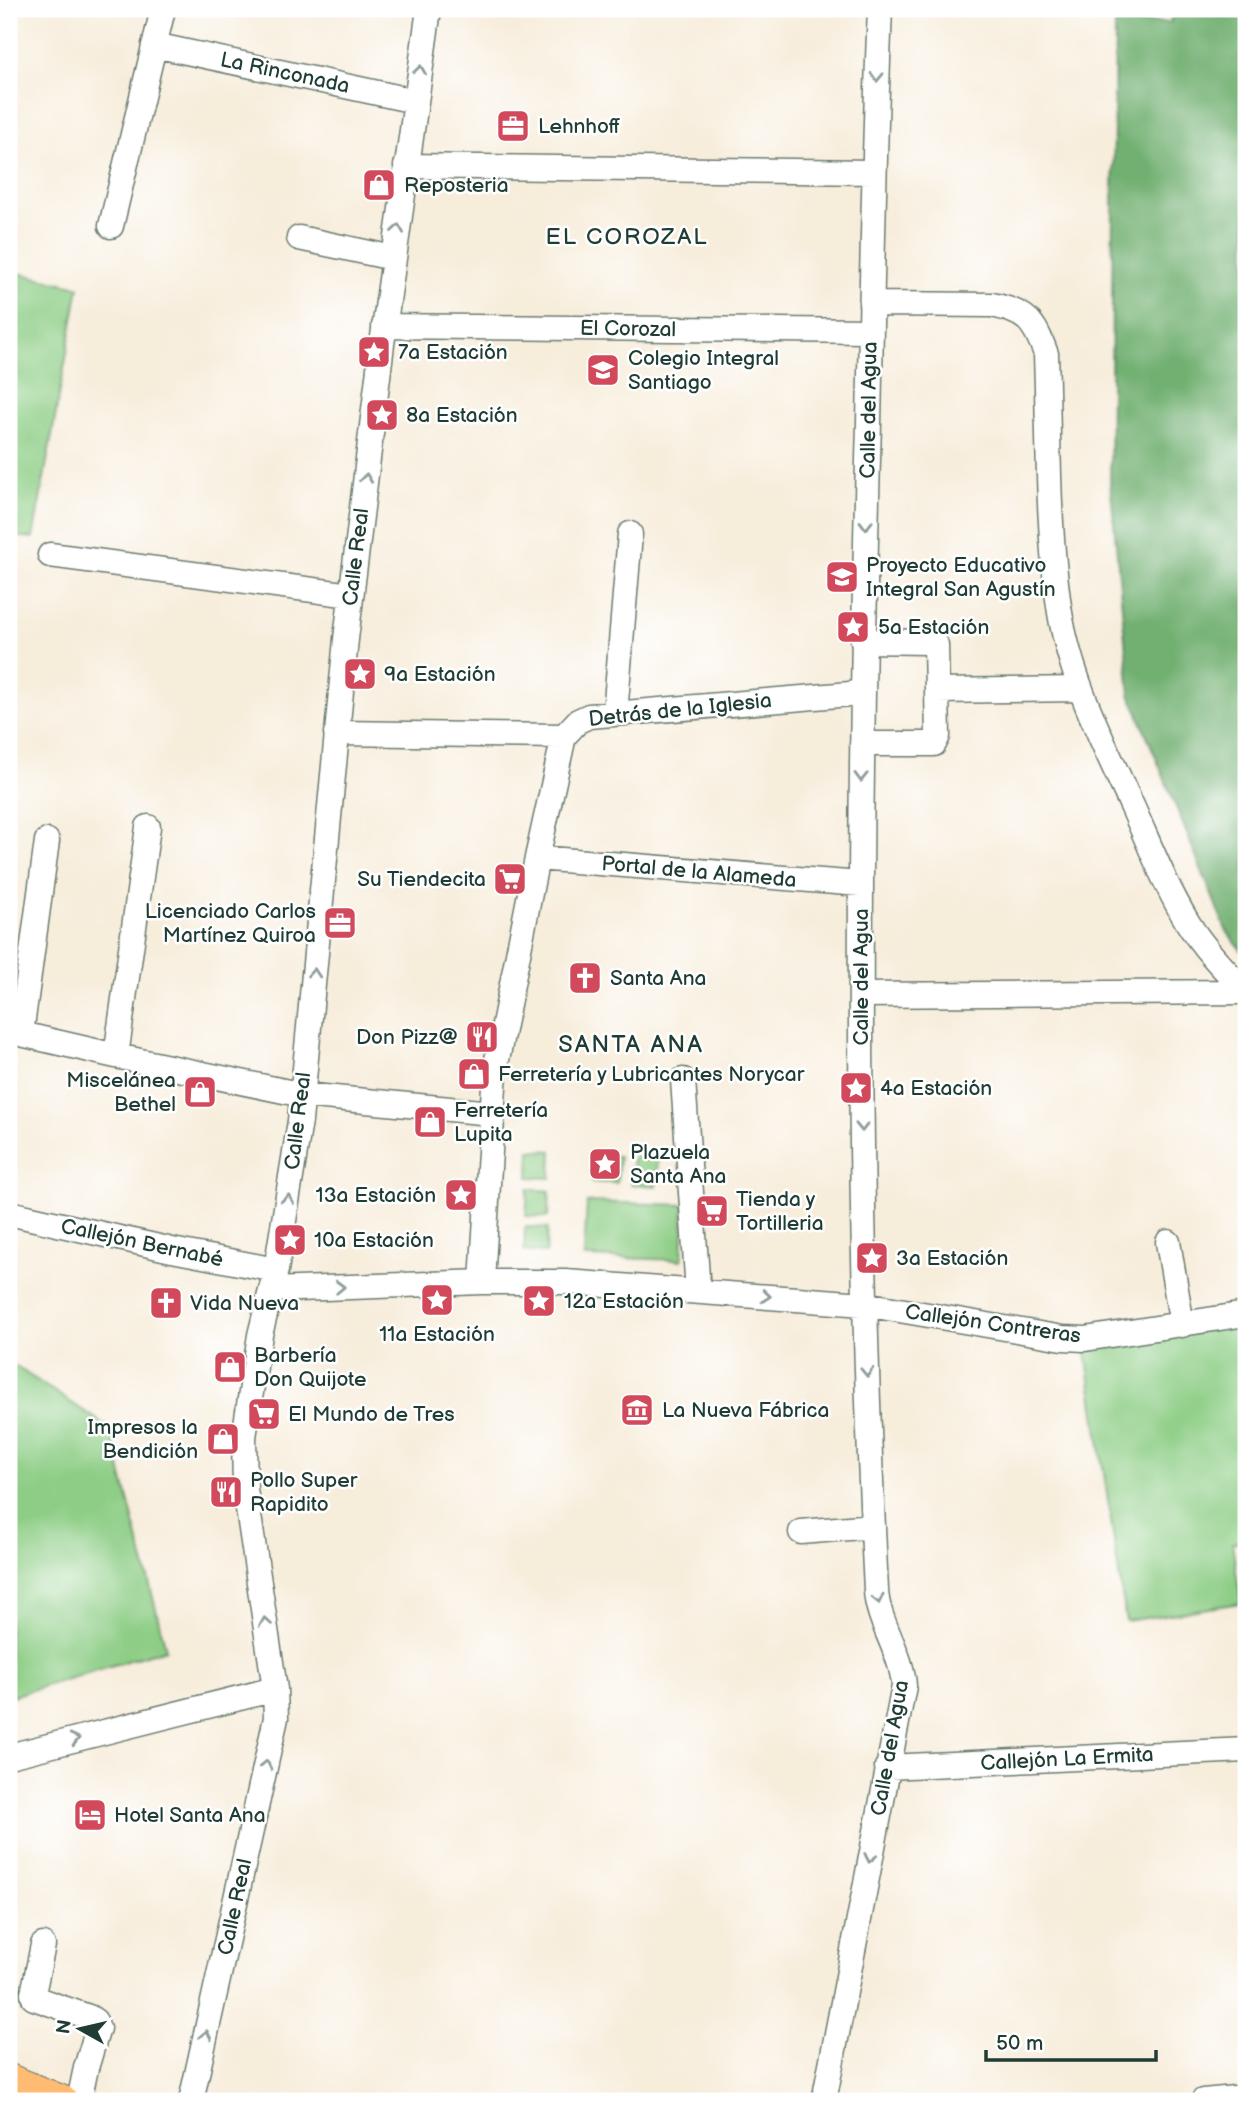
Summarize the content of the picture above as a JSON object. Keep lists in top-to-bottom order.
{
  "streets": {
    "street": [
      "La Rinconada",
      "El Corozal",
      "Calle del Agua",
      "Calle Real",
      "Detrás de la Iglesia",
      "Portal de la Alameda",
      "Callejón Bernabé",
      "Callejón Contreras",
      "Callejón La Ermita"
    ]
  },
  "crossings": [
    ["La Rinconada", "Calle Real"],
    ["El Corozal", "Calle del Agua"],
    ["El Corozal", "Calle Real"],
    ["Calle del Agua", "Detrás de la Iglesia"],
    ["Calle del Agua", "Portal de la Alameda"],
    ["Calle del Agua", "Callejón Contreras"],
    ["Calle del Agua", "Callejón La Ermita"],
    ["Calle Real", "Detrás de la Iglesia"],
    ["Calle Real", "Callejón Bernabé"]
  ],
  "one_way": ["Calle del Agua"],
  "districts": ["EL COROZAL", "SANTA ANA"],
  "places": {
    "office": ["Lehnhoff", "Licenciado Carlos Martínez Quiroa"],
    "shop": [
      "Reposteria",
      "Ferretería y Lubricantes Norycar",
      "Miscelánea Bethel",
      "Ferretería Lupita",
      "Barbería Don Quijote",
      "Impresos la Bendición"
    ],
    "place": [
      "7a Estación",
      "8a Estación",
      "5a Estación",
      "9a Estación",
      "4a Estación",
      "Plazuela Santa Ana",
      "13a Estación",
      "10a Estación",
      "3a Estación",
      "11a Estación",
      "12a Estación"
    ],
    "school or university": ["Colegio Integral Santiago", "Proyecto Educativo Integral San Agustín"],
    "supermarket": ["Su Tiendecita", "Tienda y Tortilleria", "El Mundo de Tres"],
    "church": ["Santa Ana", "Vida Nueva"],
    "restaurant": ["Don Pizz@", "Pollo Super Rapidito"],
    "museum": ["La Nueva Fábrica"],
    "hotel": ["Hotel Santa Ana"]
  },
  "scale_bar": "50 m",
  "north": "left"
}
